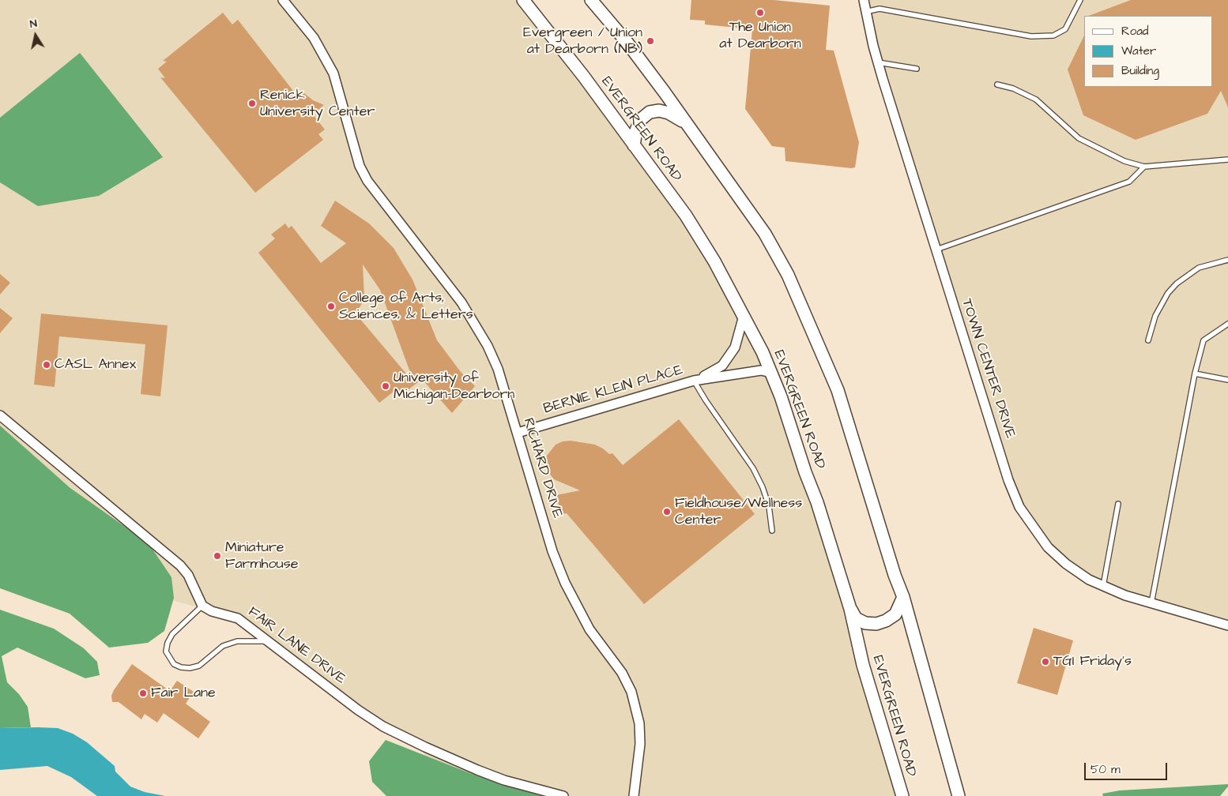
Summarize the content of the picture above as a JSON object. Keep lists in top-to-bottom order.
{
  "streets": {
    "street": [
      "EVERGREEN ROAD",
      "TOWN CENTER DRIVE",
      "BERNIE KLEIN PLACE",
      "RICHARD DRIVE",
      "FAIR LANE DRIVE"
    ]
  },
  "crossings": [
    ["EVERGREEN ROAD", "BERNIE KLEIN PLACE"],
    ["BERNIE KLEIN PLACE", "RICHARD DRIVE"]
  ],
  "places": [
    "The Union at Dearborn",
    "Evergreen / Union at Dearborn (NB)",
    "Renick University Center",
    "College of Arts, Sciences, & Letters",
    "CASL Annex",
    "University of Michigan-Dearborn",
    "Fieldhouse/Wellness Center",
    "Miniature Farmhouse",
    "TGI Friday's",
    "Fair Lane"
  ],
  "legend": ["Road", "Water", "Building"],
  "scale_bar": "50 m",
  "north": "top"
}
